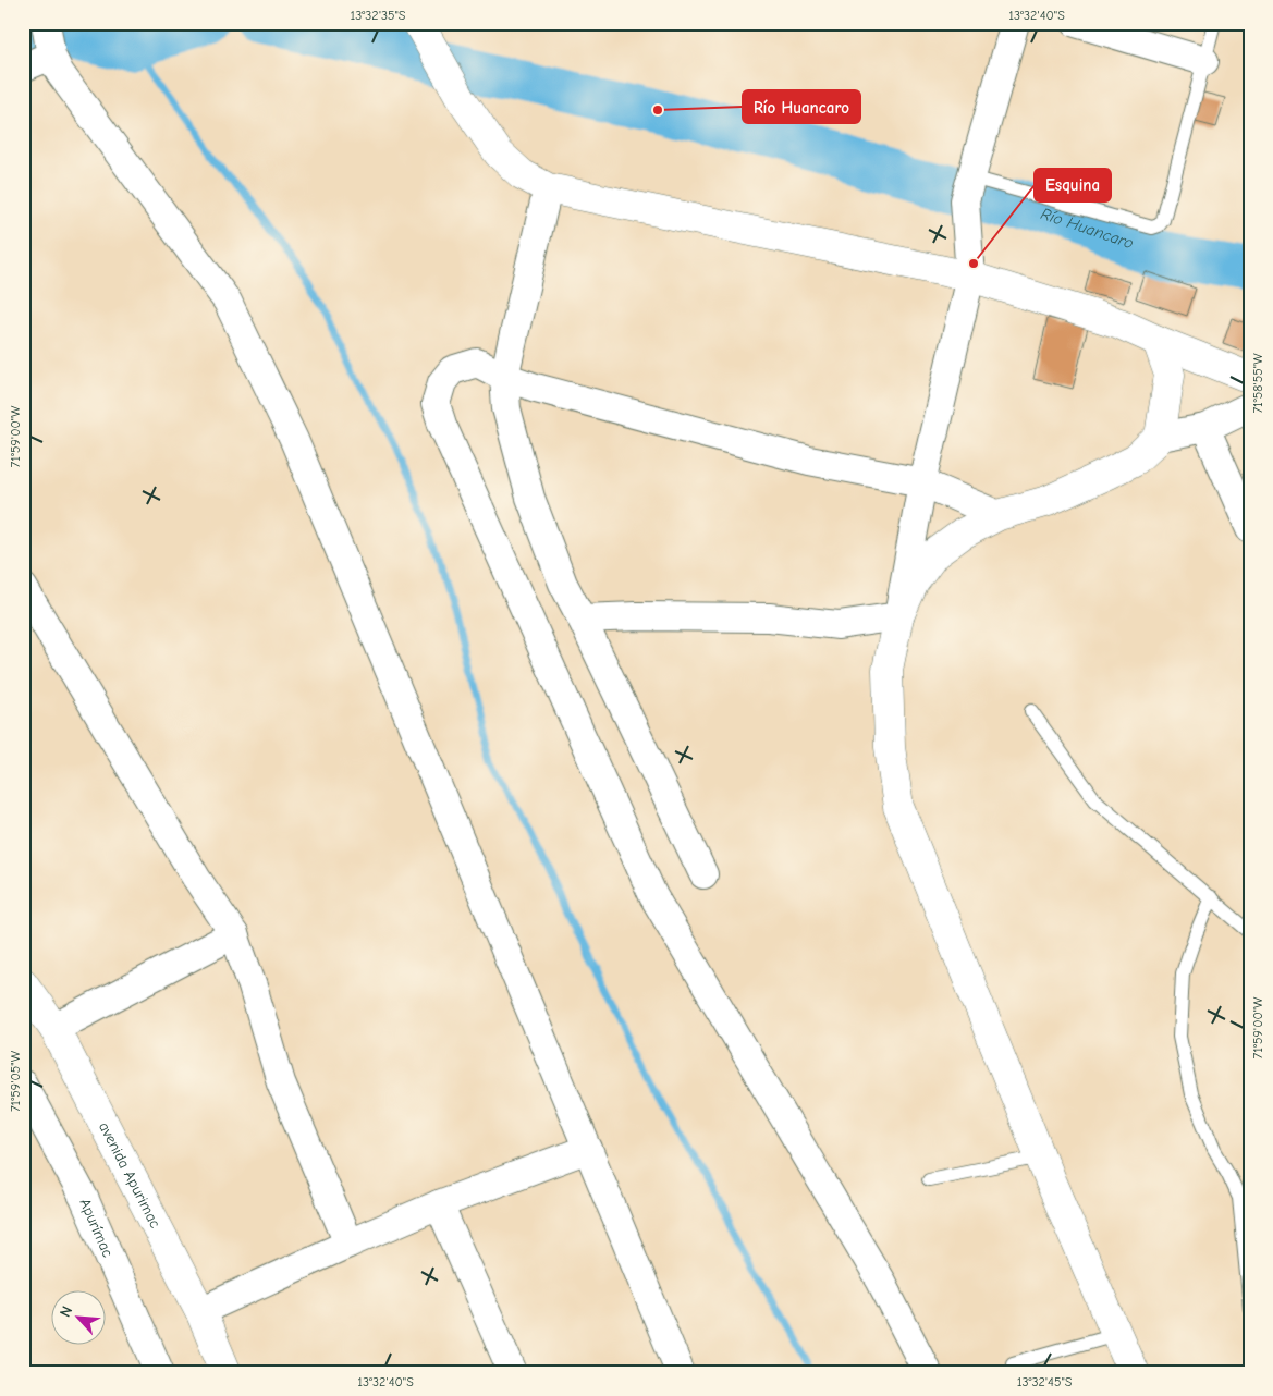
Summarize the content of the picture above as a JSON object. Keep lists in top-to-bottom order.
{
  "streets": {
    "main road": ["avenida Apurimac"],
    "street": ["Apurímac"]
  },
  "water": ["Río Huancaro"],
  "places": ["Río Huancaro", "Esquina"],
  "north": "top left",
  "coordinates": [
    "13°32'35\"S",
    "13°32'40\"S",
    "71°58'55\"W",
    "71°59'00\"W",
    "71°59'05\"W",
    "13°32'45\"S"
  ]
}
